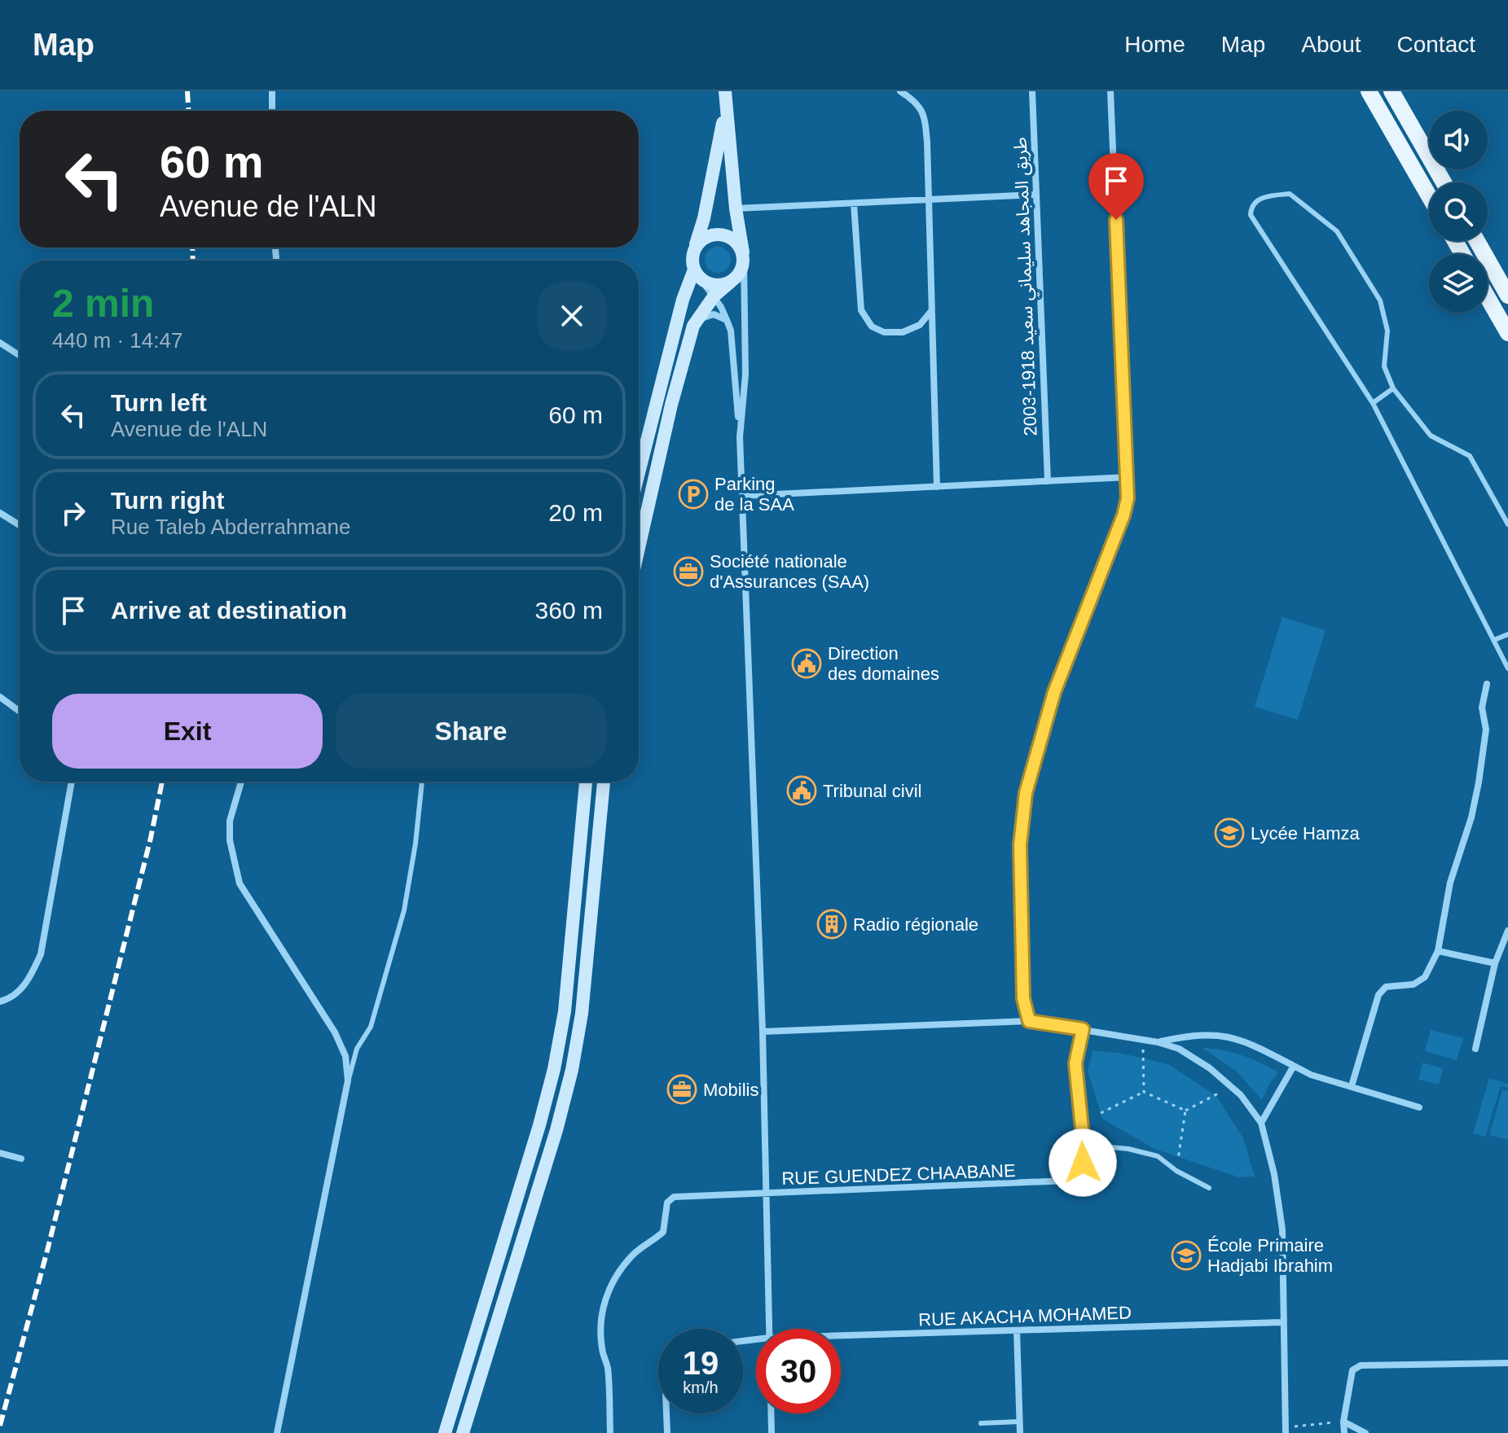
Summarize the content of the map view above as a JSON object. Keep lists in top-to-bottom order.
{
  "streets": {
    "street": ["طريق المجاهد سليماني سعيد 1918-2003", "RUE GUENDEZ CHAABANE", "RUE AKACHA MOHAMED"]
  },
  "places": {
    "parking": ["Parking de la SAA"],
    "office": ["Société nationale d'Assurances (SAA)", "Mobilis"],
    "public building": ["Direction des domaines", "Tribunal civil"],
    "school or university": ["Lycée Hamza", "École Primaire Hadjabi Ibrahim"],
    "building": ["Radio régionale"]
  },
  "page": {
    "header": "Map",
    "nav": [
      "Home",
      "Map",
      "About",
      "Contact"
    ],
    "turn": ["60 m", "Avenue de l'ALN"],
    "heading": ["2 min", "440 m · 14:47"],
    "list": [
      {
        "name": "Turn left",
        "note": "Avenue de l'ALN",
        "value": "60 m"
      },
      {
        "name": "Turn right",
        "note": "Rue Taleb Abderrahmane",
        "value": "20 m"
      },
      {
        "name": "Arrive at destination",
        "value": "360 m"
      }
    ],
    "buttons": ["Exit", "Share"],
    "speed": "19 km/h",
    "limit": "30"
  }
}
